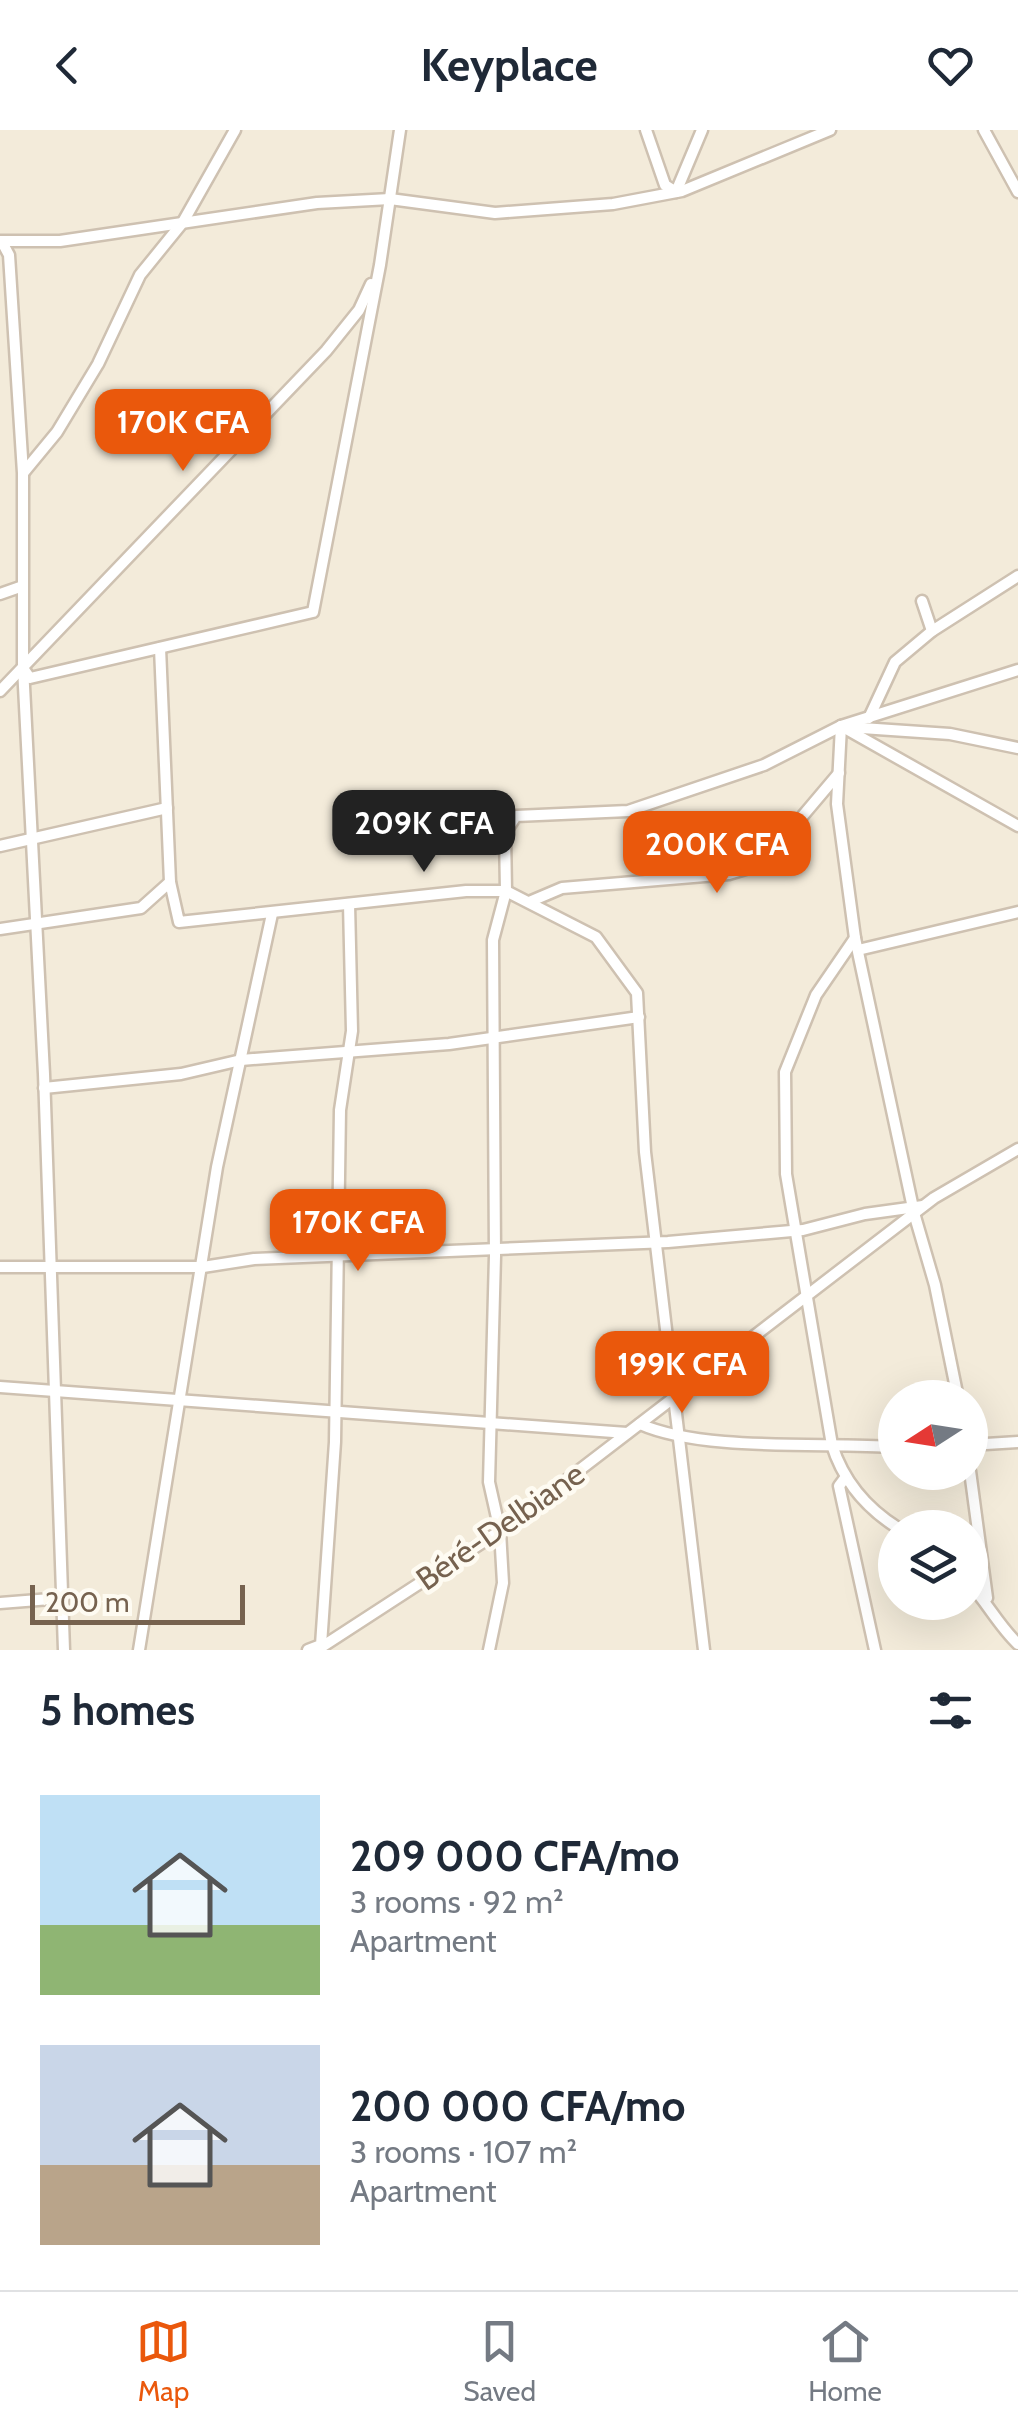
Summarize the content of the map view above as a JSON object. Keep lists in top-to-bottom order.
{
  "streets": {
    "street": ["Béré-Delbiane"]
  },
  "scale_bar": "200 m",
  "north": "left",
  "page": {
    "header": "Keyplace",
    "price": [
      "170K CFA",
      "209K CFA",
      "200K CFA",
      "170K CFA",
      "199K CFA"
    ],
    "scale": "200 m",
    "heading": "5 homes",
    "list": [
      {
        "name": "209 000 CFA/mo",
        "note": "3 rooms · 92 m² · Apartment"
      },
      {
        "name": "200 000 CFA/mo",
        "note": "3 rooms · 107 m² · Apartment"
      }
    ],
    "tabs": ["Map", "Saved", "Home"]
  }
}
